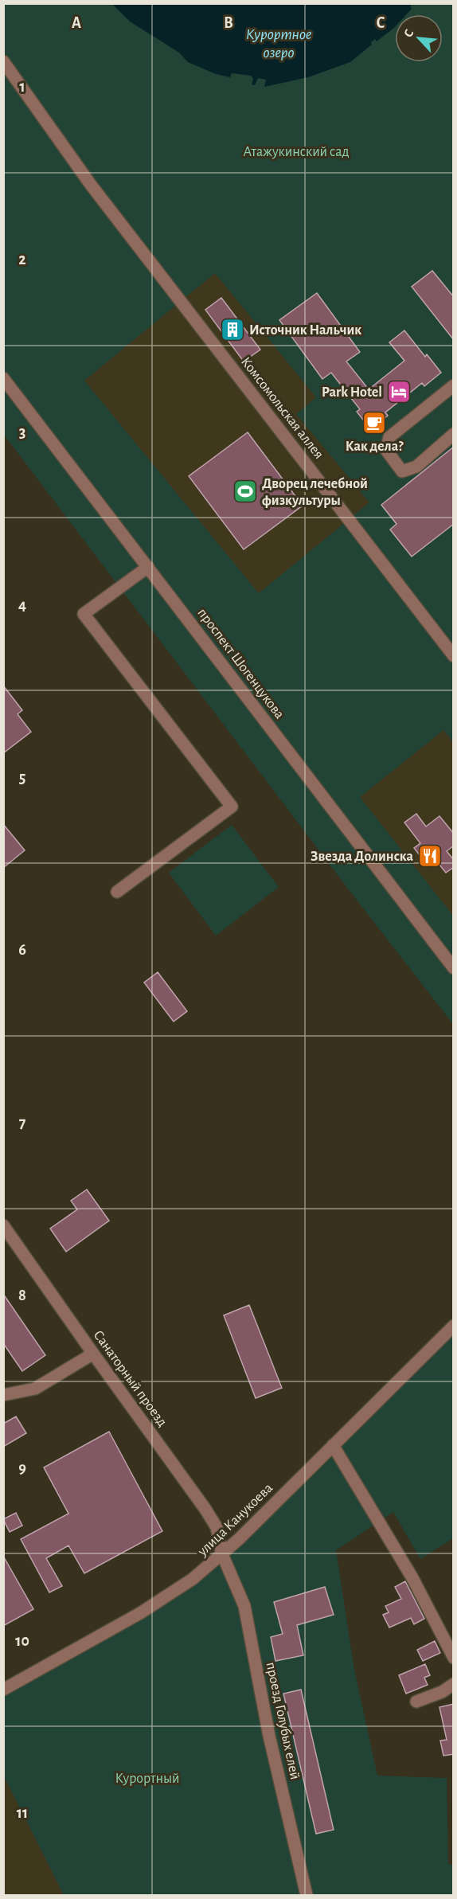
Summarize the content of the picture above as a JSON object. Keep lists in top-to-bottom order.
{
  "streets": {
    "street": [
      "Комсомольская аллея",
      "проспект Шогенцукова",
      "Санаторный проезд",
      "улица Канукоева",
      "проезд Голубых елей"
    ]
  },
  "crossings": [
    ["Санаторный проезд", "улица Канукоева"],
    ["Санаторный проезд", "проезд Голубых елей"],
    ["улица Канукоева", "проезд Голубых елей"]
  ],
  "water": ["Курортное озеро"],
  "parks": ["Атажукинский сад", "Курортный"],
  "places": {
    "building": ["Источник Нальчик"],
    "hotel": ["Park Hotel"],
    "cafe": ["Как дела?"],
    "sports": ["Дворец лечебной физкультуры"],
    "restaurant": ["Звезда Долинска"]
  },
  "north": "top left",
  "grid": {
    "columns": ["A", "B", "C"],
    "rows": [
      "1",
      "2",
      "3",
      "4",
      "5",
      "6",
      "7",
      "8",
      "9",
      "10",
      "11"
    ]
  }
}
